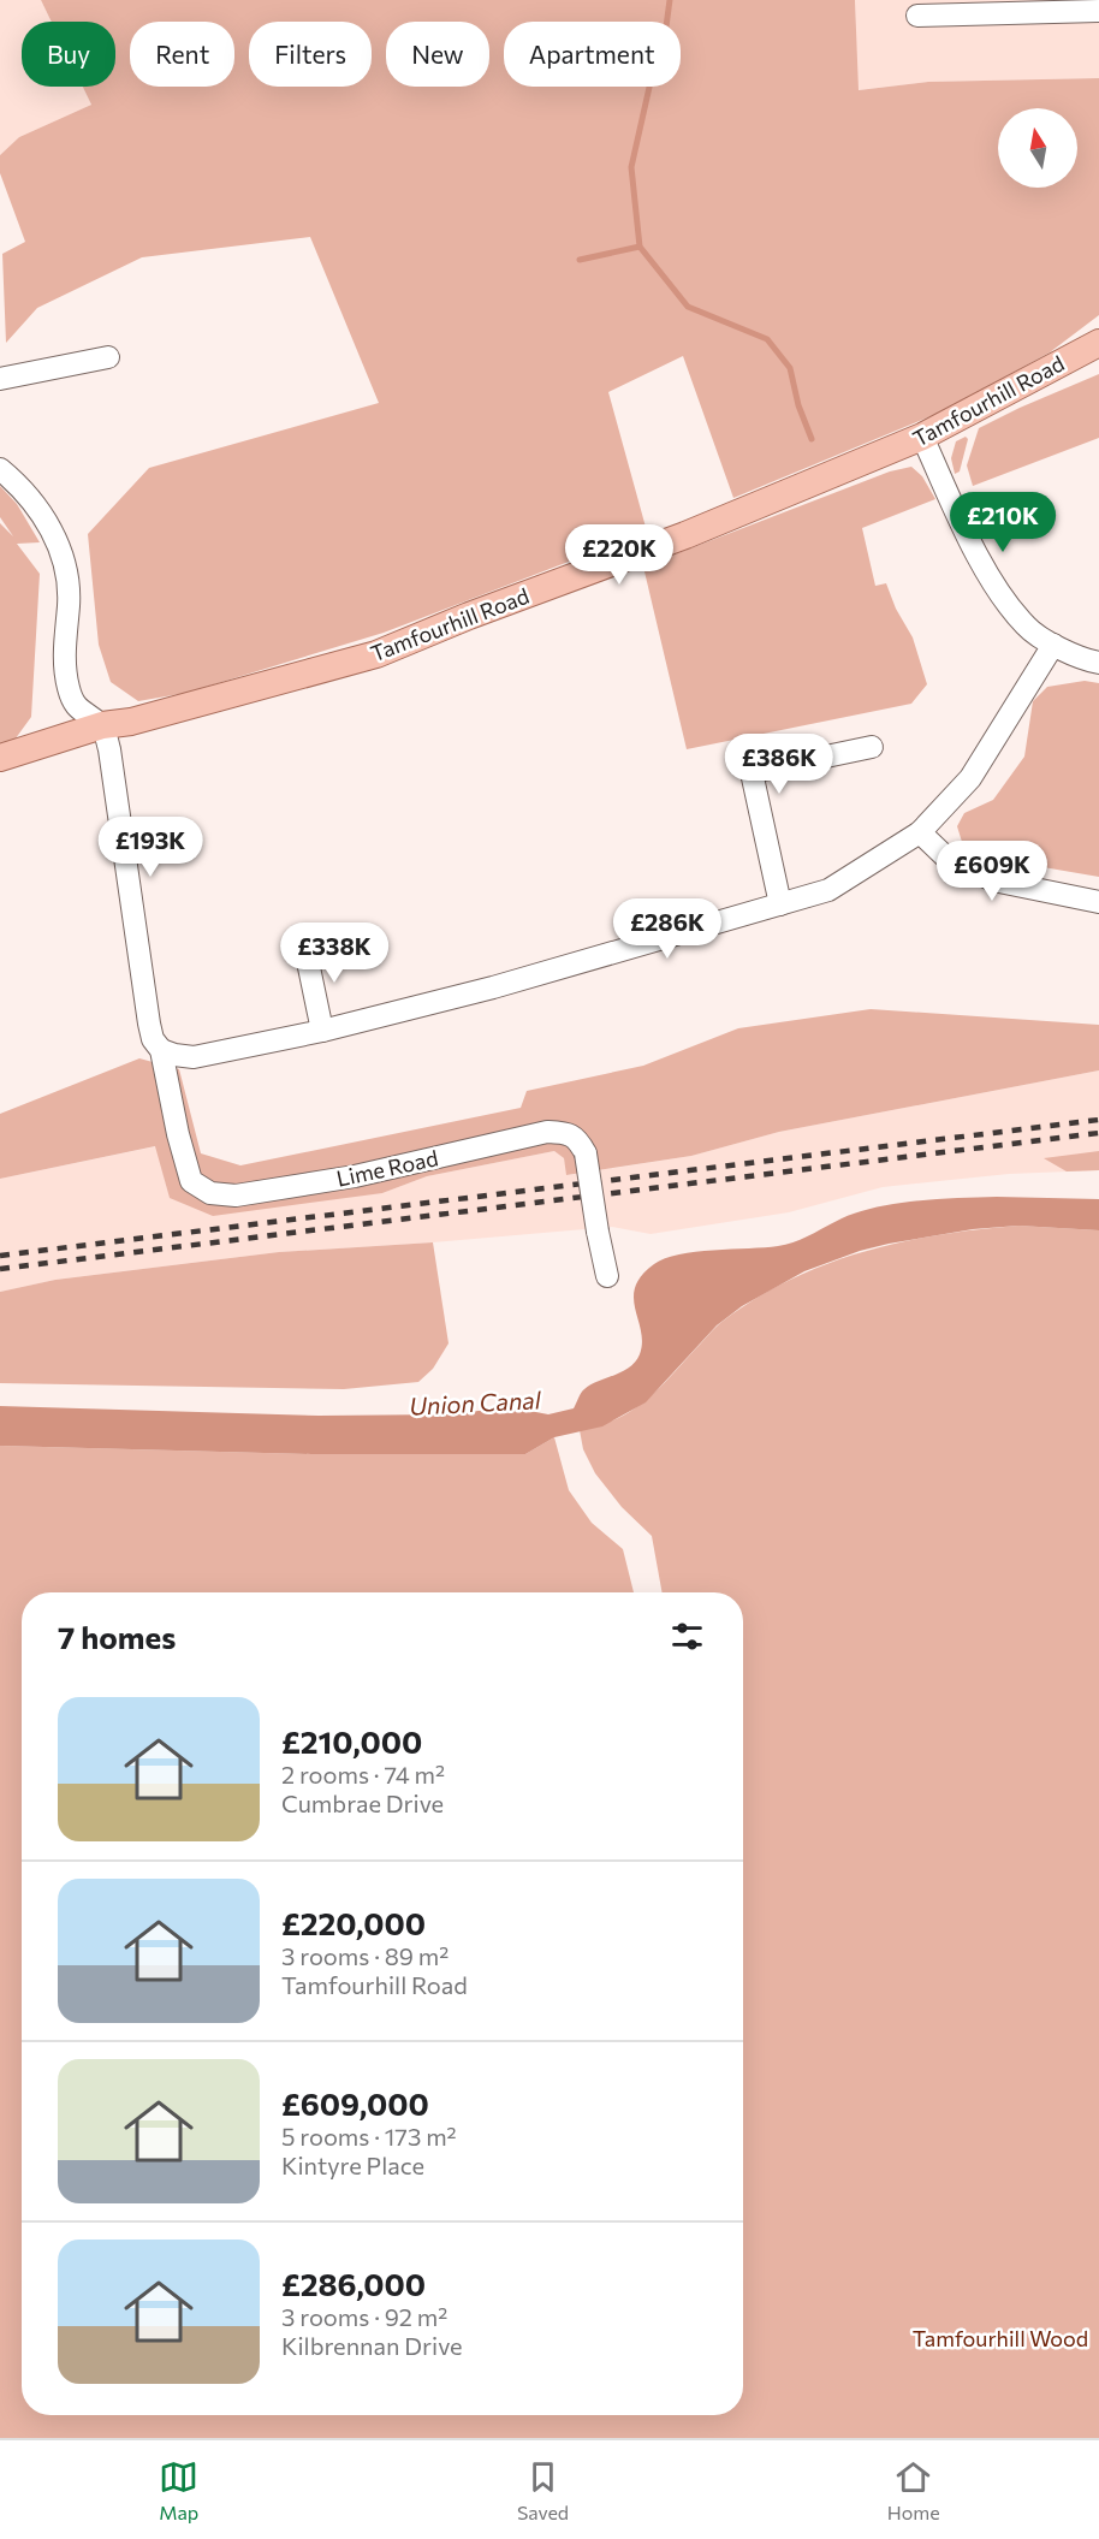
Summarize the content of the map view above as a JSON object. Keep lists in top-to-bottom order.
{
  "streets": {
    "main road": ["Tamfourhill Road"],
    "street": ["Lime Road"]
  },
  "water": ["Union Canal"],
  "parks": ["Tamfourhill Wood"],
  "north": "top",
  "page": {
    "chip": [
      "Buy",
      "Rent",
      "Filters",
      "New",
      "Apartment"
    ],
    "price": [
      "£210K",
      "£220K",
      "£386K",
      "£193K",
      "£609K",
      "£286K",
      "£338K"
    ],
    "heading": "7 homes",
    "list": [
      {
        "name": "£210,000",
        "note": "2 rooms · 74 m² · Cumbrae Drive"
      },
      {
        "name": "£220,000",
        "note": "3 rooms · 89 m² · Tamfourhill Road"
      },
      {
        "name": "£609,000",
        "note": "5 rooms · 173 m² · Kintyre Place"
      },
      {
        "name": "£286,000",
        "note": "3 rooms · 92 m² · Kilbrennan Drive"
      }
    ],
    "tabs": ["Map", "Saved", "Home"]
  }
}
